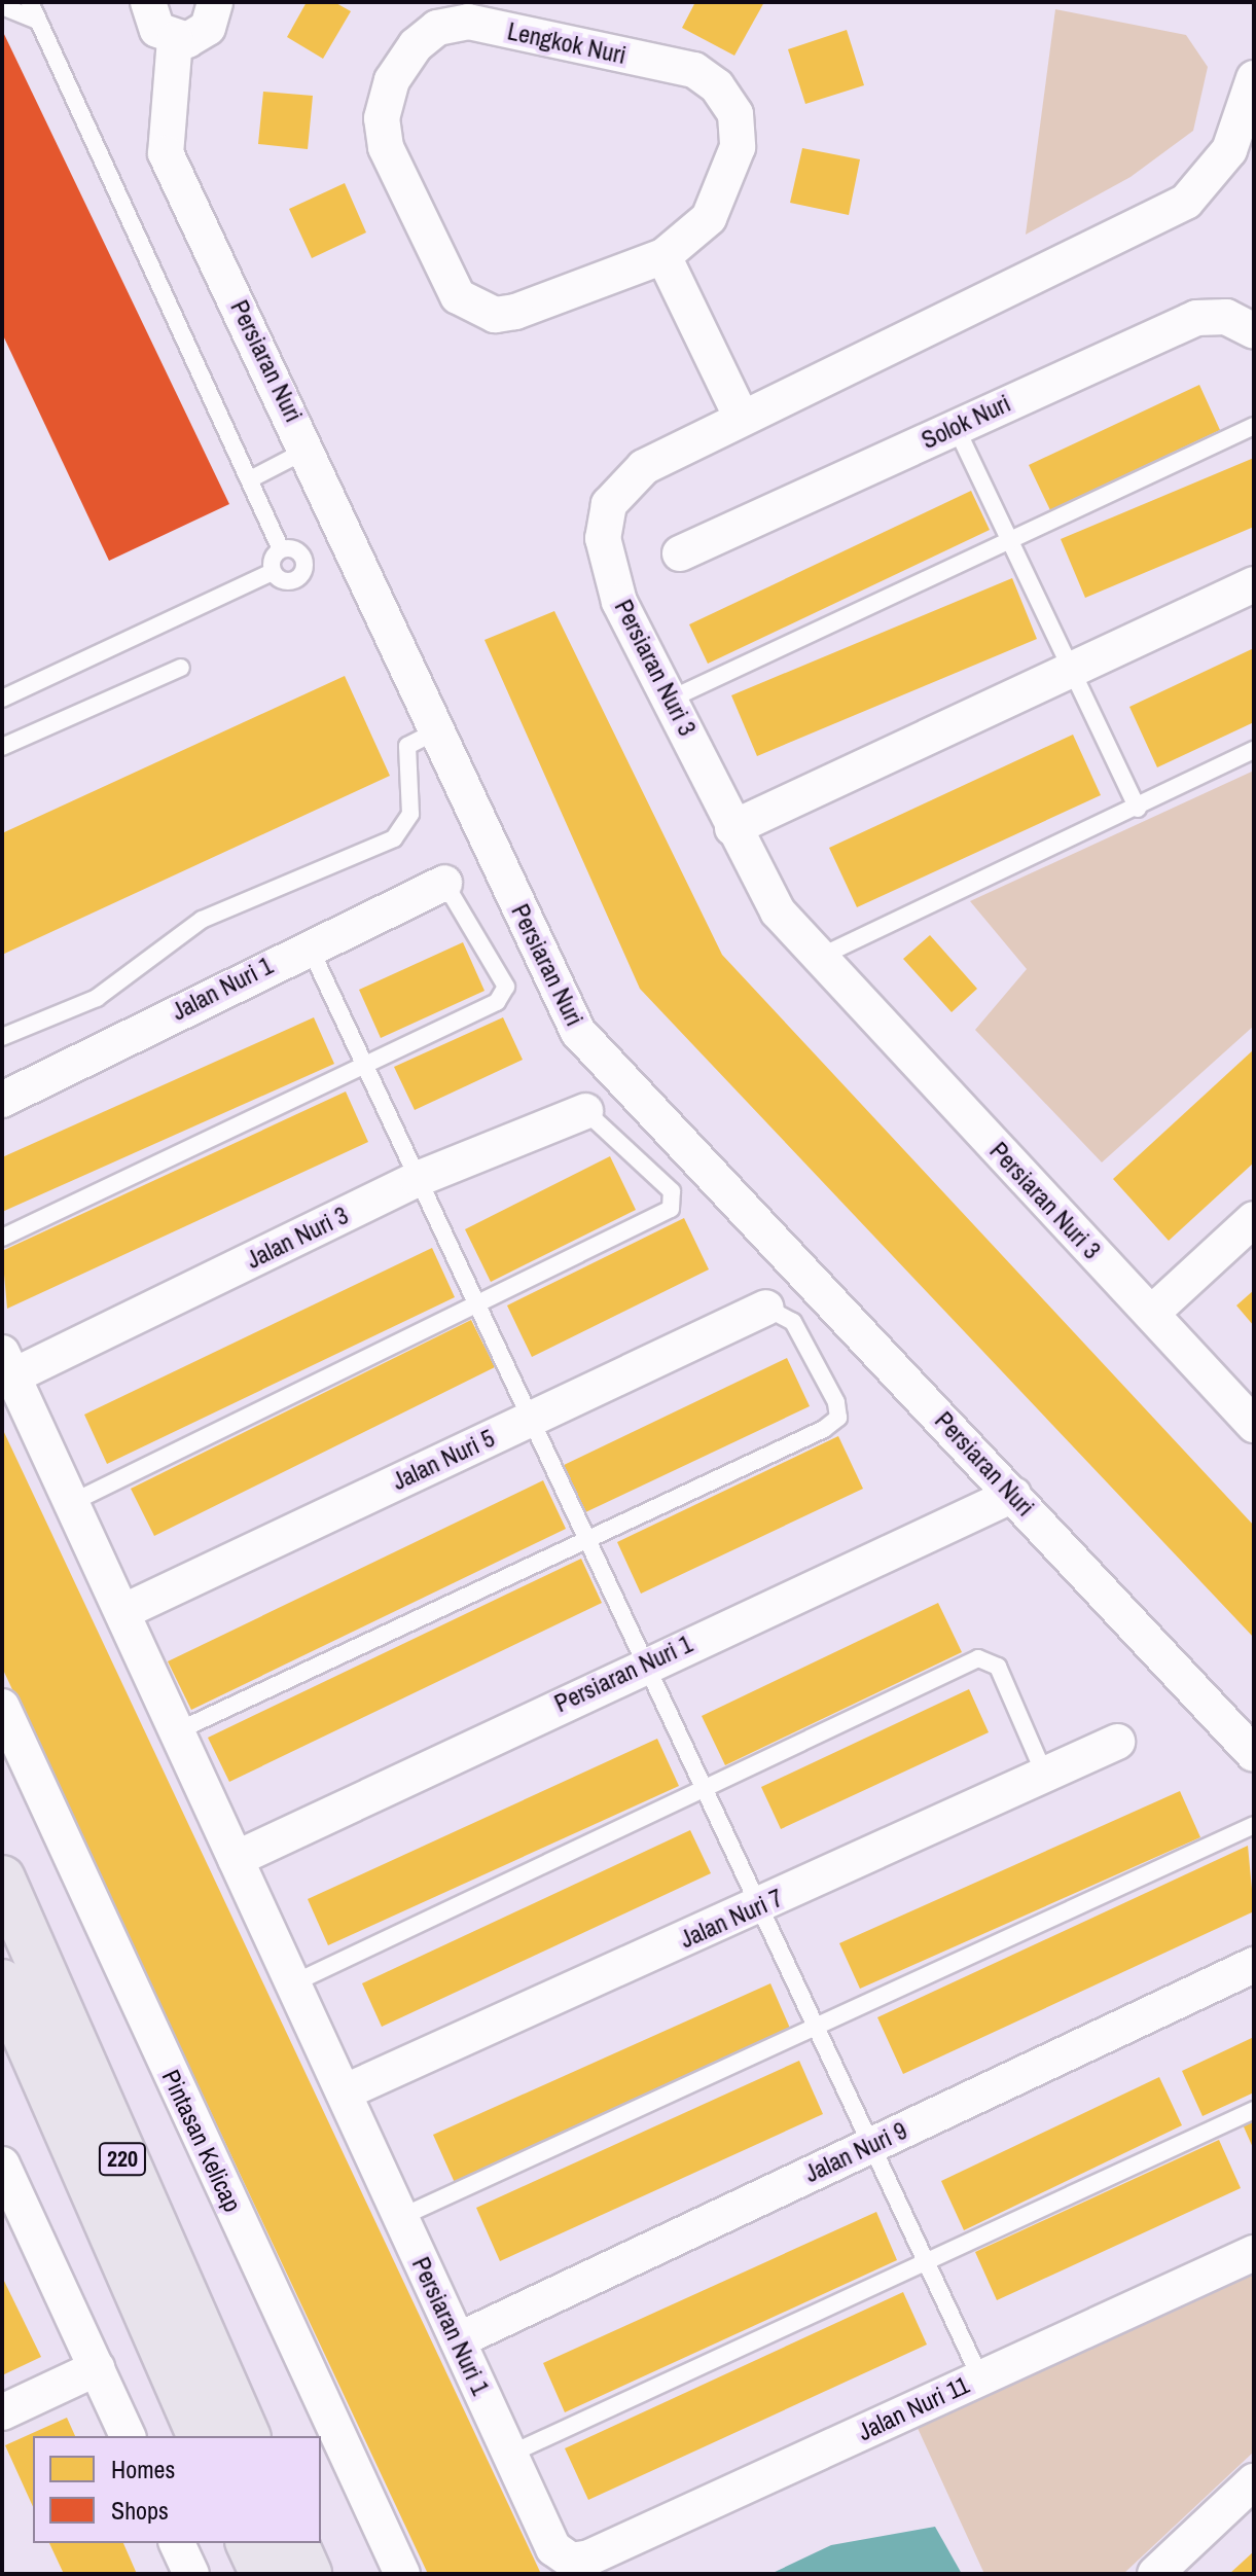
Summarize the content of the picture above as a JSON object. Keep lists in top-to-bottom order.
{
  "streets": {
    "main road": ["220"],
    "street": [
      "Lengkok Nuri",
      "Persiaran Nuri",
      "Solok Nuri",
      "Persiaran Nuri 3",
      "Jalan Nuri 1",
      "Jalan Nuri 3",
      "Jalan Nuri 5",
      "Persiaran Nuri 1",
      "Jalan Nuri 7",
      "Pintasan Kelicap",
      "Jalan Nuri 9",
      "Jalan Nuri 11"
    ]
  },
  "crossings": [
    ["Persiaran Nuri", "Persiaran Nuri 1"],
    ["Jalan Nuri 3", "Persiaran Nuri 1"],
    ["Jalan Nuri 5", "Persiaran Nuri 1"],
    ["Persiaran Nuri 1", "Jalan Nuri 7"],
    ["Persiaran Nuri 1", "Jalan Nuri 9"],
    ["Persiaran Nuri 1", "Jalan Nuri 11"]
  ],
  "legend": ["Homes", "Shops"]
}
